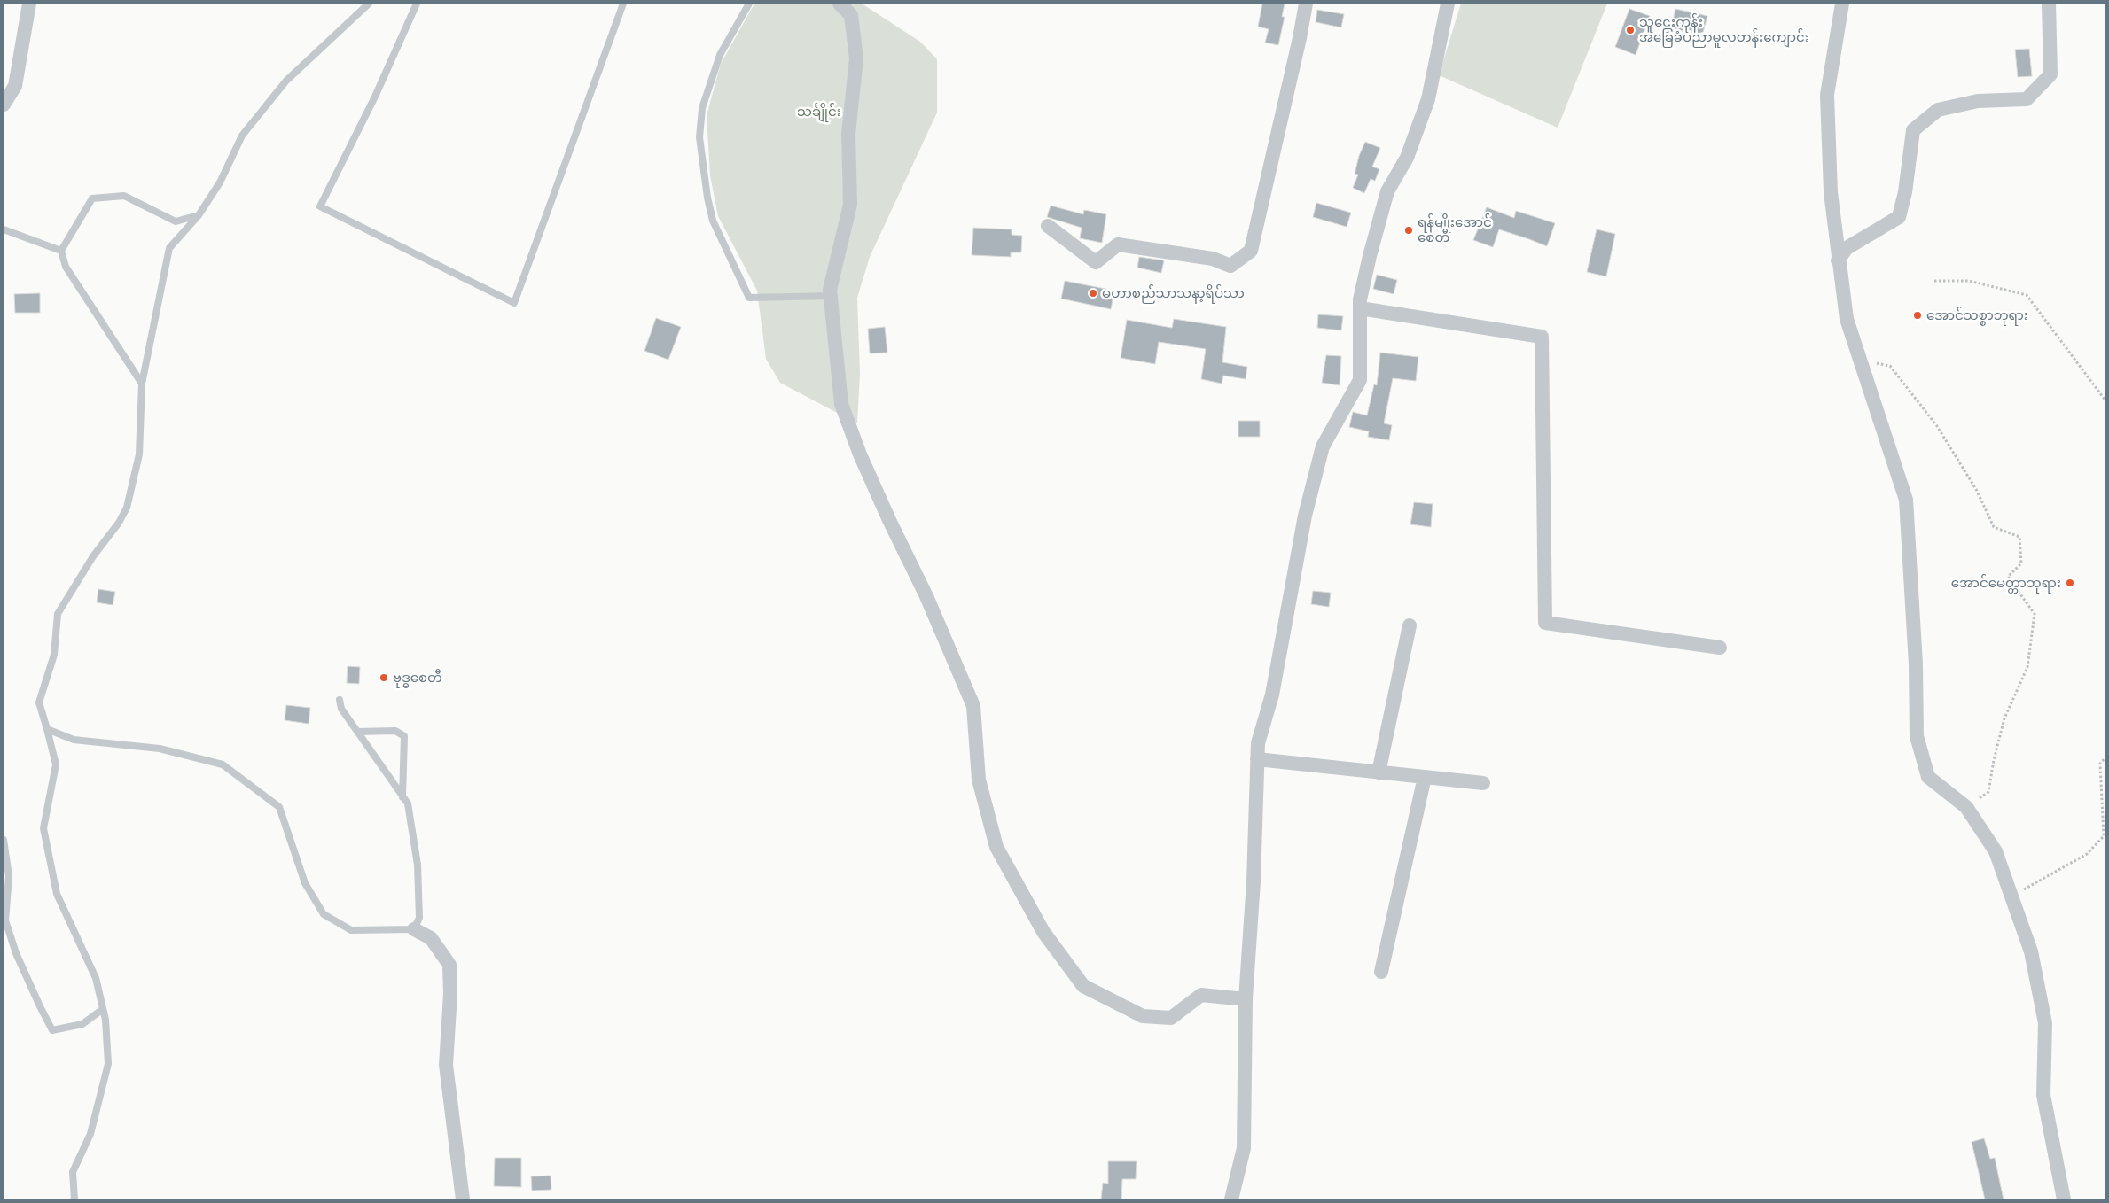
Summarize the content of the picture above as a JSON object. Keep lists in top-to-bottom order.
{
  "parks": ["သင်္ချိုင်း"],
  "places": [
    "သူဌေးကုန်း အခြေခံပညာမူလတန်းကျောင်း",
    "ရန်မျိုးအောင် စေတီ",
    "မဟာစည်သာသနာ့ရိပ်သာ",
    "အောင်သစ္စာဘုရား",
    "အောင်မေတ္တာဘုရား",
    "ဗုဒ္ဓစေတီ"
  ]
}
